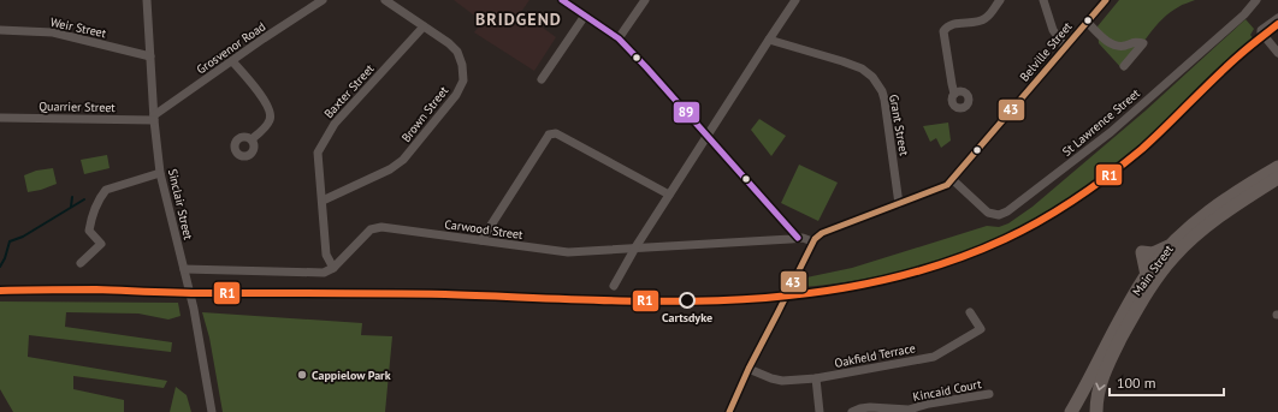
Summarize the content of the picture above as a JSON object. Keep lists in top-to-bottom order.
{
  "streets": {
    "highway": ["Main Street"],
    "street": [
      "Weir Street",
      "Grosvenor Road",
      "Belville Street",
      "Baxter Street",
      "Quarrier Street",
      "Brown Street",
      "St Lawrence Street",
      "Grant Street",
      "Sinclair Street",
      "Carwood Street",
      "Oakfield Terrace",
      "Kincaid Court"
    ]
  },
  "crossings": [
    ["Weir Street", "Sinclair Street"],
    ["Grosvenor Road", "Quarrier Street"],
    ["Grosvenor Road", "Sinclair Street"],
    ["Belville Street", "St Lawrence Street"],
    ["Belville Street", "Grant Street"],
    ["Baxter Street", "Brown Street"],
    ["Baxter Street", "Carwood Street"],
    ["Quarrier Street", "Sinclair Street"]
  ],
  "districts": ["BRIDGEND"],
  "places": ["Cartsdyke", "Cappielow Park"],
  "lines": ["transit line 89", "transit line 43", "transit line R1"],
  "scale_bar": "100 m"
}
